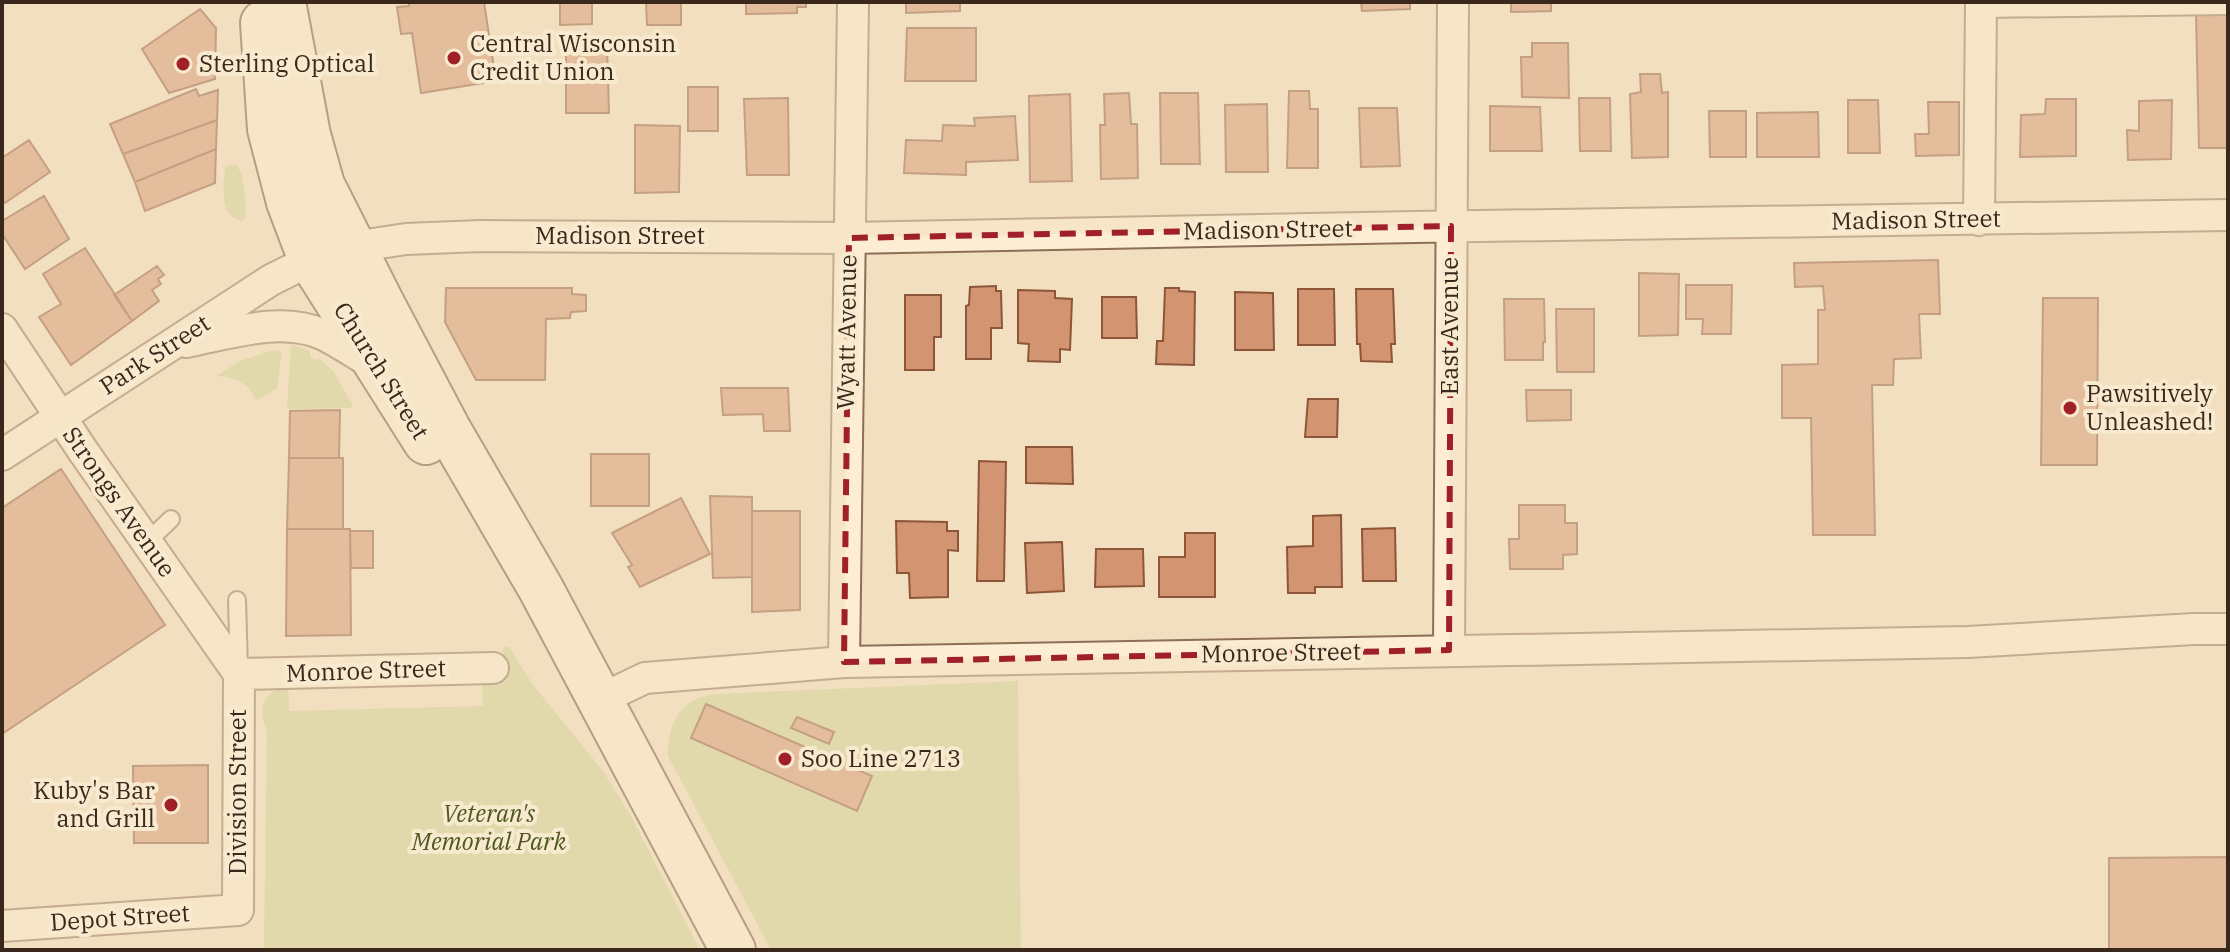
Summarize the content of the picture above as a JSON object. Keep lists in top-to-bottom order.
{
  "streets": {
    "main road": ["Church Street"],
    "street": [
      "Madison Street",
      "East Avenue",
      "Wyatt Avenue",
      "Park Street",
      "Strongs Avenue",
      "Monroe Street",
      "Division Street",
      "Depot Street"
    ]
  },
  "crossings": [
    ["Madison Street", "East Avenue"],
    ["Madison Street", "Wyatt Avenue"],
    ["Madison Street", "Park Street"],
    ["Madison Street", "Church Street"],
    ["East Avenue", "Monroe Street"],
    ["Wyatt Avenue", "Monroe Street"],
    ["Park Street", "Church Street"],
    ["Park Street", "Strongs Avenue"],
    ["Church Street", "Monroe Street"],
    ["Strongs Avenue", "Monroe Street"],
    ["Strongs Avenue", "Division Street"],
    ["Monroe Street", "Division Street"],
    ["Division Street", "Depot Street"]
  ],
  "parks": ["Veteran's Memorial Park"],
  "places": [
    "Central Wisconsin Credit Union",
    "Sterling Optical",
    "Pawsitively Unleashed!",
    "Soo Line 2713",
    "Kuby's Bar and Grill"
  ]
}
